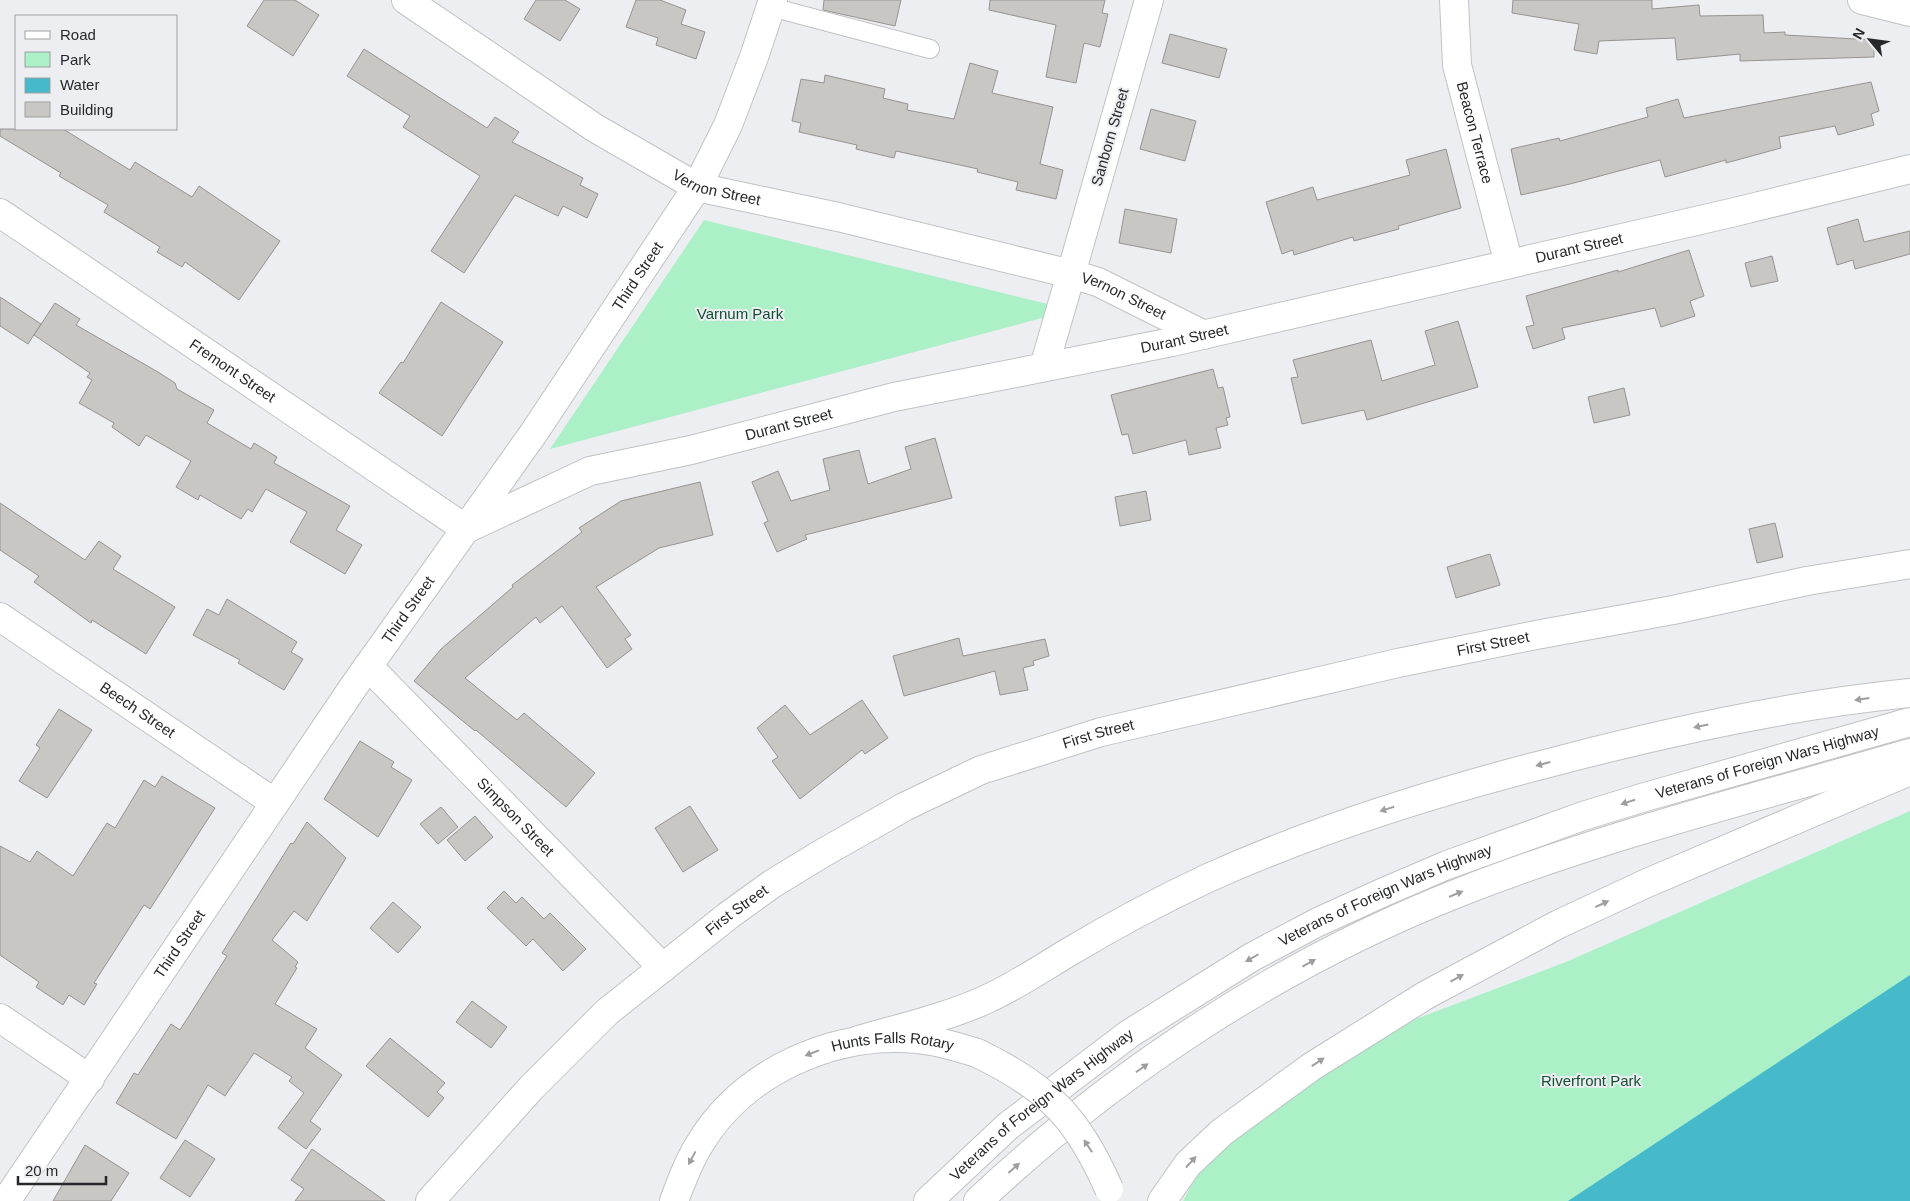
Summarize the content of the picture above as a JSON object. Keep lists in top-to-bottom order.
{
  "streets": {
    "street": [
      "Beacon Terrace",
      "Sanborn Street",
      "Vernon Street",
      "Durant Street",
      "Third Street",
      "Fremont Street",
      "First Street",
      "Beech Street",
      "Veterans of Foreign Wars Highway",
      "Simpson Street",
      "Hunts Falls Rotary"
    ]
  },
  "crossings": [
    ["Beacon Terrace", "Durant Street"],
    ["Sanborn Street", "Vernon Street"],
    ["Vernon Street", "Durant Street"],
    ["Vernon Street", "Third Street"],
    ["Durant Street", "Third Street"],
    ["Durant Street", "Fremont Street"],
    ["Third Street", "Fremont Street"],
    ["Third Street", "Beech Street"],
    ["Third Street", "Simpson Street"],
    ["First Street", "Simpson Street"]
  ],
  "parks": ["Varnum Park", "Riverfront Park"],
  "legend": [
    "Road",
    "Park",
    "Water",
    "Building"
  ],
  "scale_bar": "20 m",
  "north": "top left"
}
